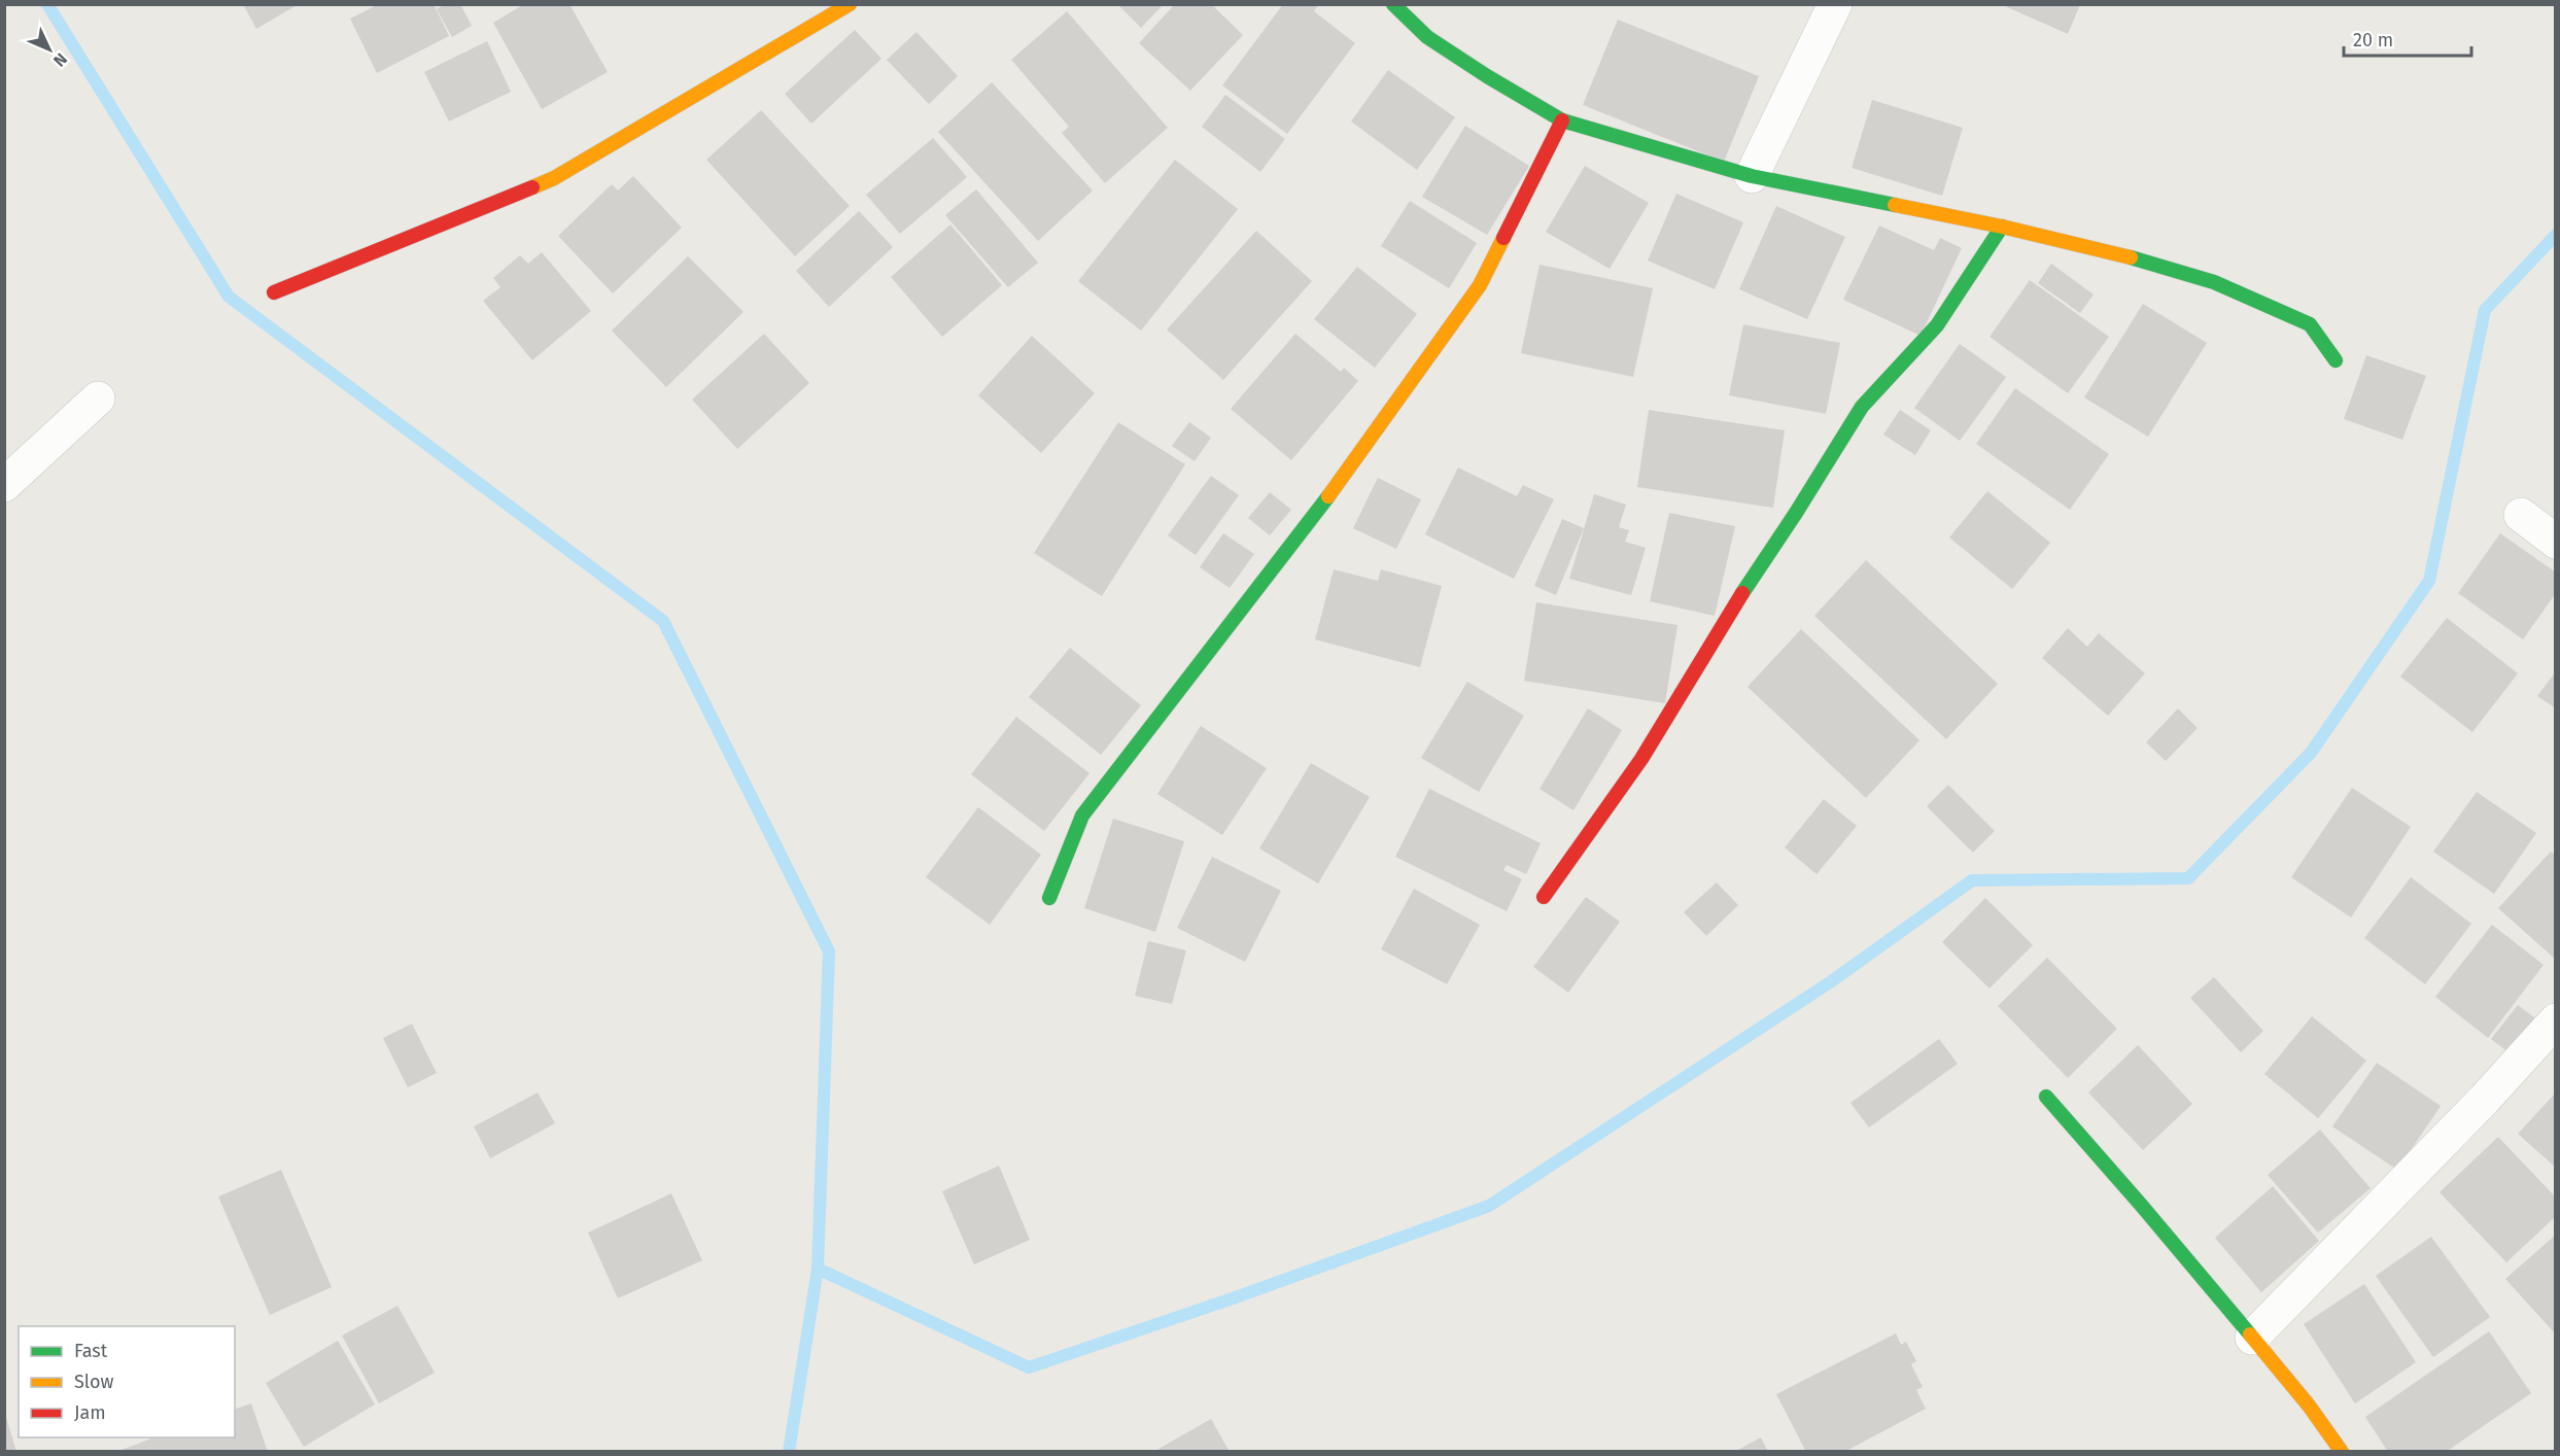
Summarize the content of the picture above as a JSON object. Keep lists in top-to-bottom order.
{
  "legend": ["Fast", "Slow", "Jam"],
  "scale_bar": "20 m",
  "north": "bottom right"
}
